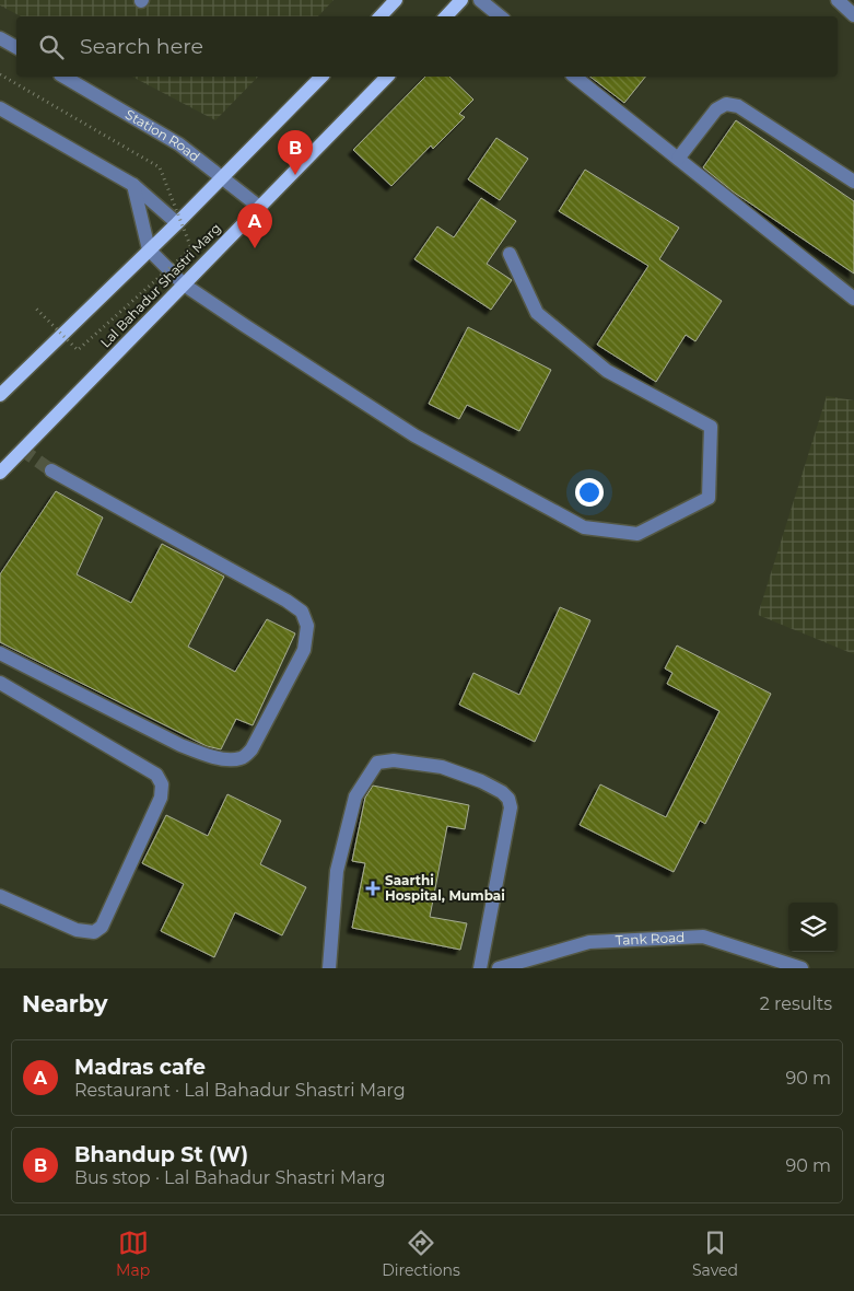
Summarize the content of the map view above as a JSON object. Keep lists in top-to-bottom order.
{
  "streets": {
    "main road": ["Lal Bahadur Shastri Marg"],
    "street": ["Station Road", "Tank Road"]
  },
  "crossings": [
    ["Station Road", "Lal Bahadur Shastri Marg"]
  ],
  "places": {
    "health": ["Saarthi Hospital, Mumbai"]
  },
  "page": {
    "search": "Search here",
    "pins": ["B", "A"],
    "heading": ["Nearby", "2 results"],
    "list": [
      {
        "mark": "A",
        "name": "Madras cafe",
        "note": "Restaurant · Lal Bahadur Shastri Marg",
        "value": "90 m"
      },
      {
        "mark": "B",
        "name": "Bhandup St (W)",
        "note": "Bus stop · Lal Bahadur Shastri Marg",
        "value": "90 m"
      }
    ],
    "nav": ["Map", "Directions", "Saved"]
  }
}
